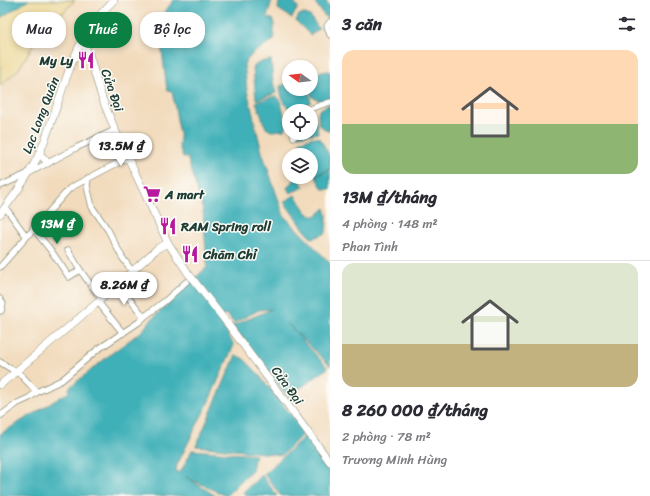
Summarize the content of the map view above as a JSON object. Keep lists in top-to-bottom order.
{
  "streets": {
    "street": ["Cửa Đại", "Lạc Long Quân"]
  },
  "places": {
    "restaurant": ["My Ly", "RAM Spring roll", "Chăm Chỉ"],
    "supermarket": ["A mart"]
  },
  "north": "left",
  "page": {
    "heading": "3 căn",
    "chip": ["Mua", "Thuê", "Bộ lọc"],
    "list": [
      {
        "name": "13M ₫/tháng",
        "note": "4 phòng · 148 m² · Phan Tình"
      },
      {
        "name": "8 260 000 ₫/tháng",
        "note": "2 phòng · 78 m² · Trương Minh Hùng"
      }
    ],
    "price": ["13.5M ₫", "13M ₫", "8.26M ₫"]
  }
}
